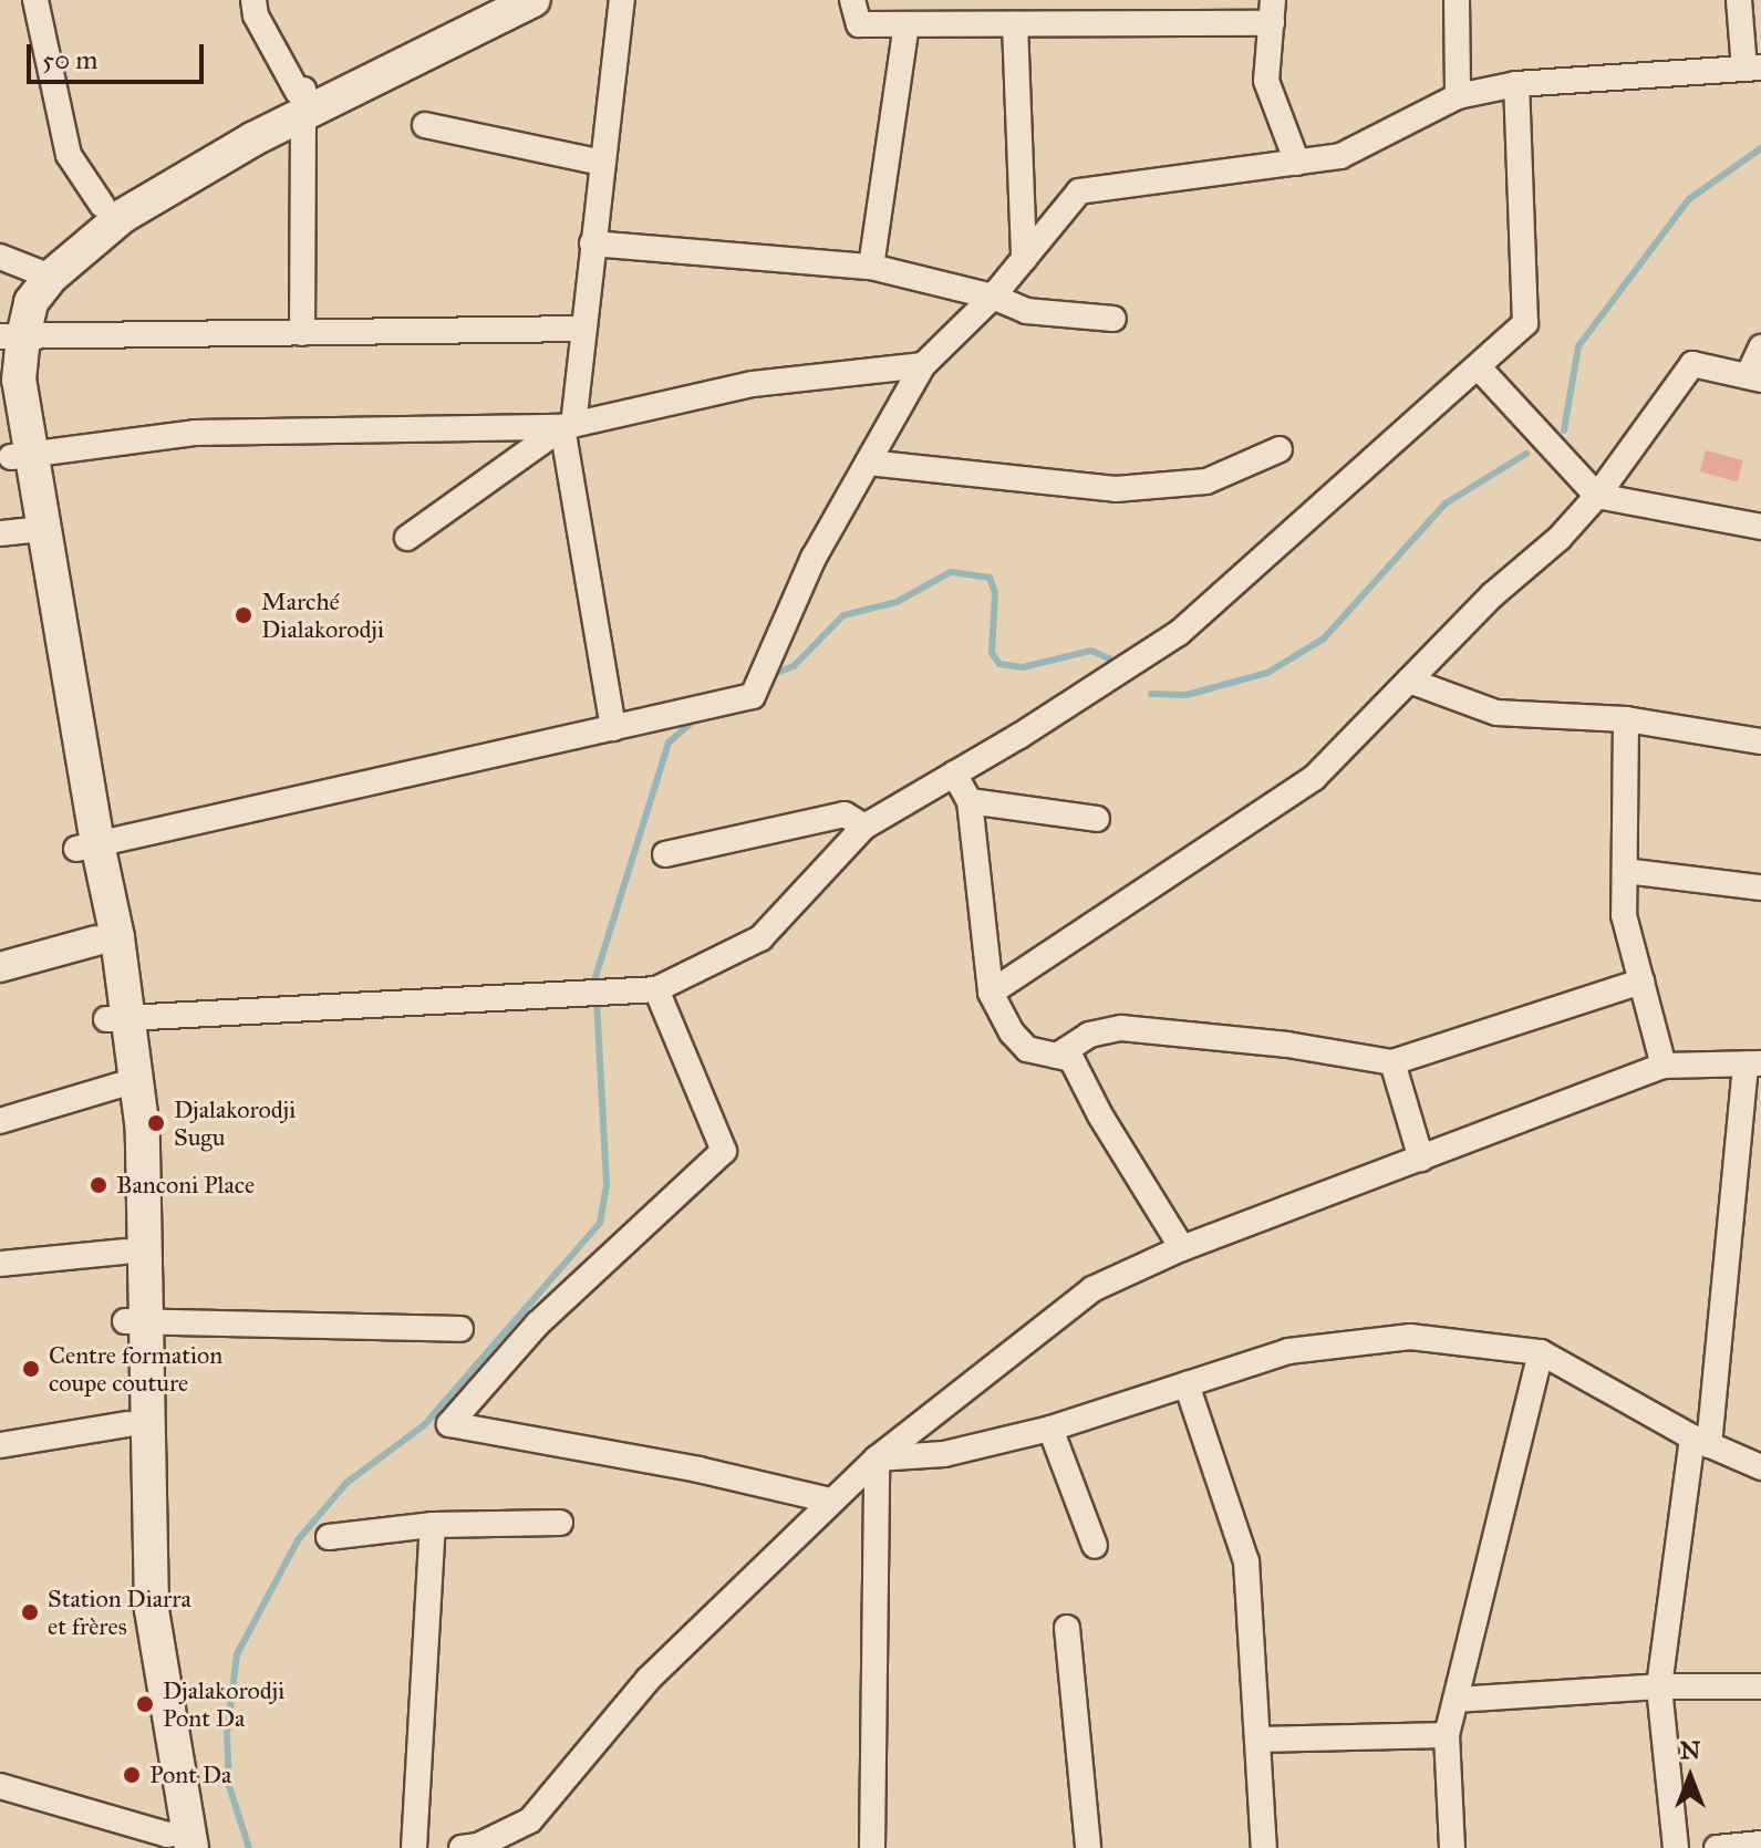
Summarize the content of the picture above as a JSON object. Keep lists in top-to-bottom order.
{
  "places": [
    "Marché Dialakorodji",
    "Djalakorodji Sugu",
    "Banconi Place",
    "Centre formation coupe couture",
    "Station Diarra et frères",
    "Djalakorodji Pont Da",
    "Pont Da"
  ],
  "scale_bar": "50 m",
  "north": "top"
}
